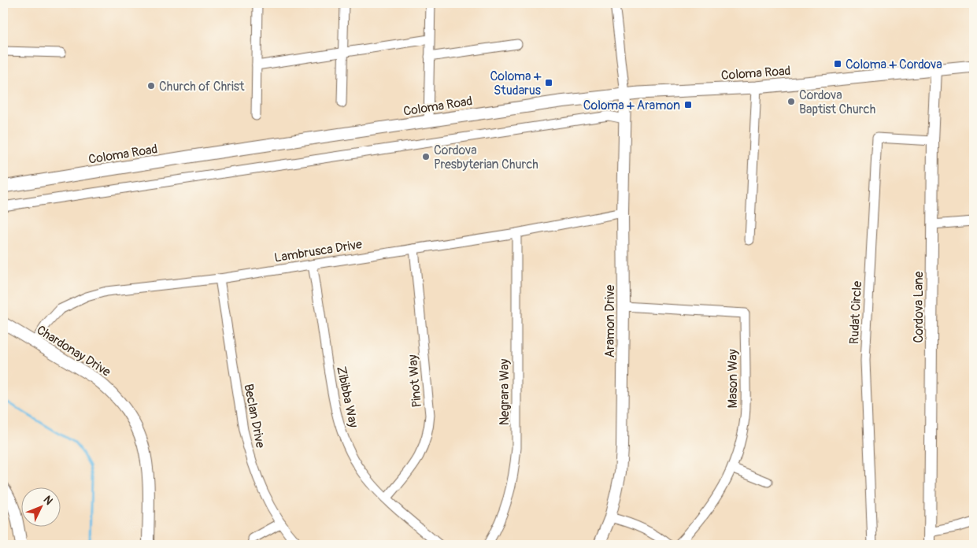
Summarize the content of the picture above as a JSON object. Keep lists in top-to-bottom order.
{
  "streets": {
    "main road": ["Coloma Road"],
    "street": [
      "Lambrusca Drive",
      "Cordova Lane",
      "Rudat Circle",
      "Aramon Drive",
      "Chardonay Drive",
      "Mason Way",
      "Pinot Way",
      "Negrara Way",
      "Zibibba Way",
      "Beclan Drive"
    ]
  },
  "crossings": [
    ["Coloma Road", "Cordova Lane"],
    ["Coloma Road", "Aramon Drive"],
    ["Lambrusca Drive", "Aramon Drive"],
    ["Lambrusca Drive", "Chardonay Drive"],
    ["Lambrusca Drive", "Pinot Way"],
    ["Lambrusca Drive", "Negrara Way"],
    ["Lambrusca Drive", "Zibibba Way"],
    ["Lambrusca Drive", "Beclan Drive"],
    ["Cordova Lane", "Rudat Circle"],
    ["Aramon Drive", "Mason Way"],
    ["Pinot Way", "Zibibba Way"]
  ],
  "places": {
    "transit": ["Coloma + Cordova", "Coloma + Studarus", "Coloma + Aramon"],
    "other": ["Church of Christ", "Cordova Baptist Church", "Cordova Presbyterian Church"]
  },
  "north": "top right"
}
